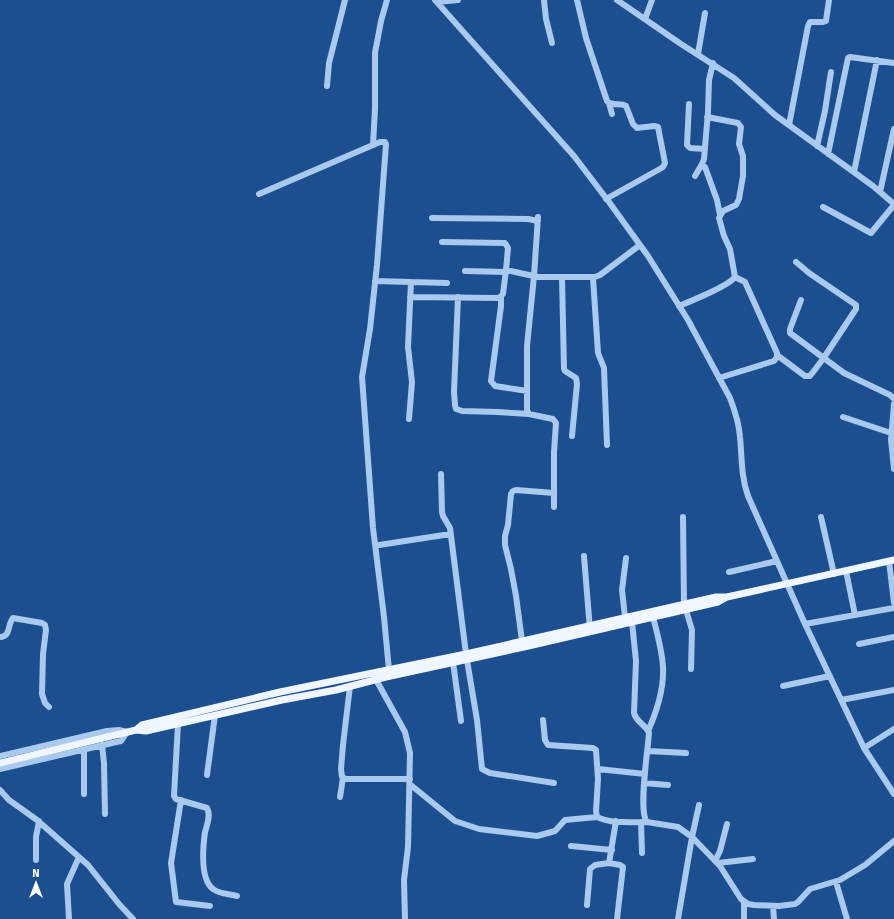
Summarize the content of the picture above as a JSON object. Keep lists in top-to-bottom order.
{
  "north": "top"
}
